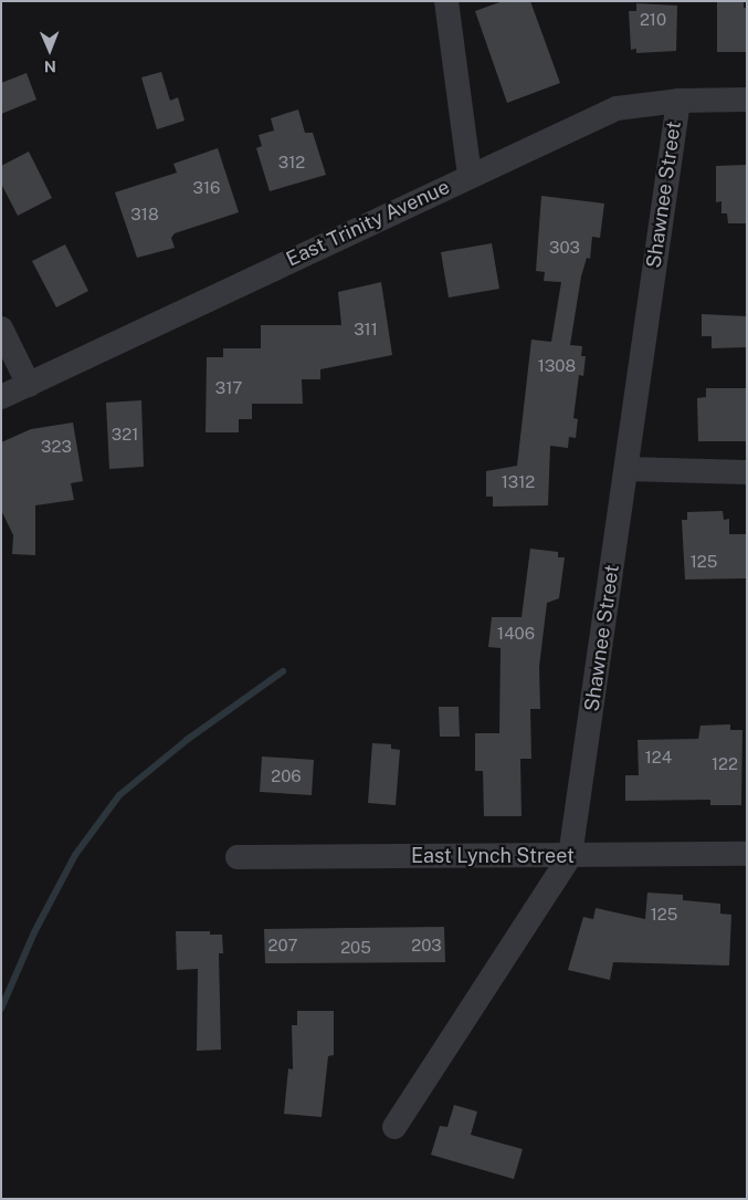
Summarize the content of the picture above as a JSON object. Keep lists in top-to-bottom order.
{
  "streets": {
    "street": ["Shawnee Street", "East Trinity Avenue", "East Lynch Street"]
  },
  "crossings": [
    ["Shawnee Street", "East Trinity Avenue"],
    ["Shawnee Street", "East Lynch Street"]
  ],
  "house_numbers": [
    "210",
    "312",
    "316",
    "318",
    "303",
    "311",
    "1308",
    "317",
    "321",
    "323",
    "1312",
    "125",
    "1406",
    "124",
    "122",
    "206",
    "125",
    "207",
    "203",
    "205"
  ],
  "north": "bottom"
}
